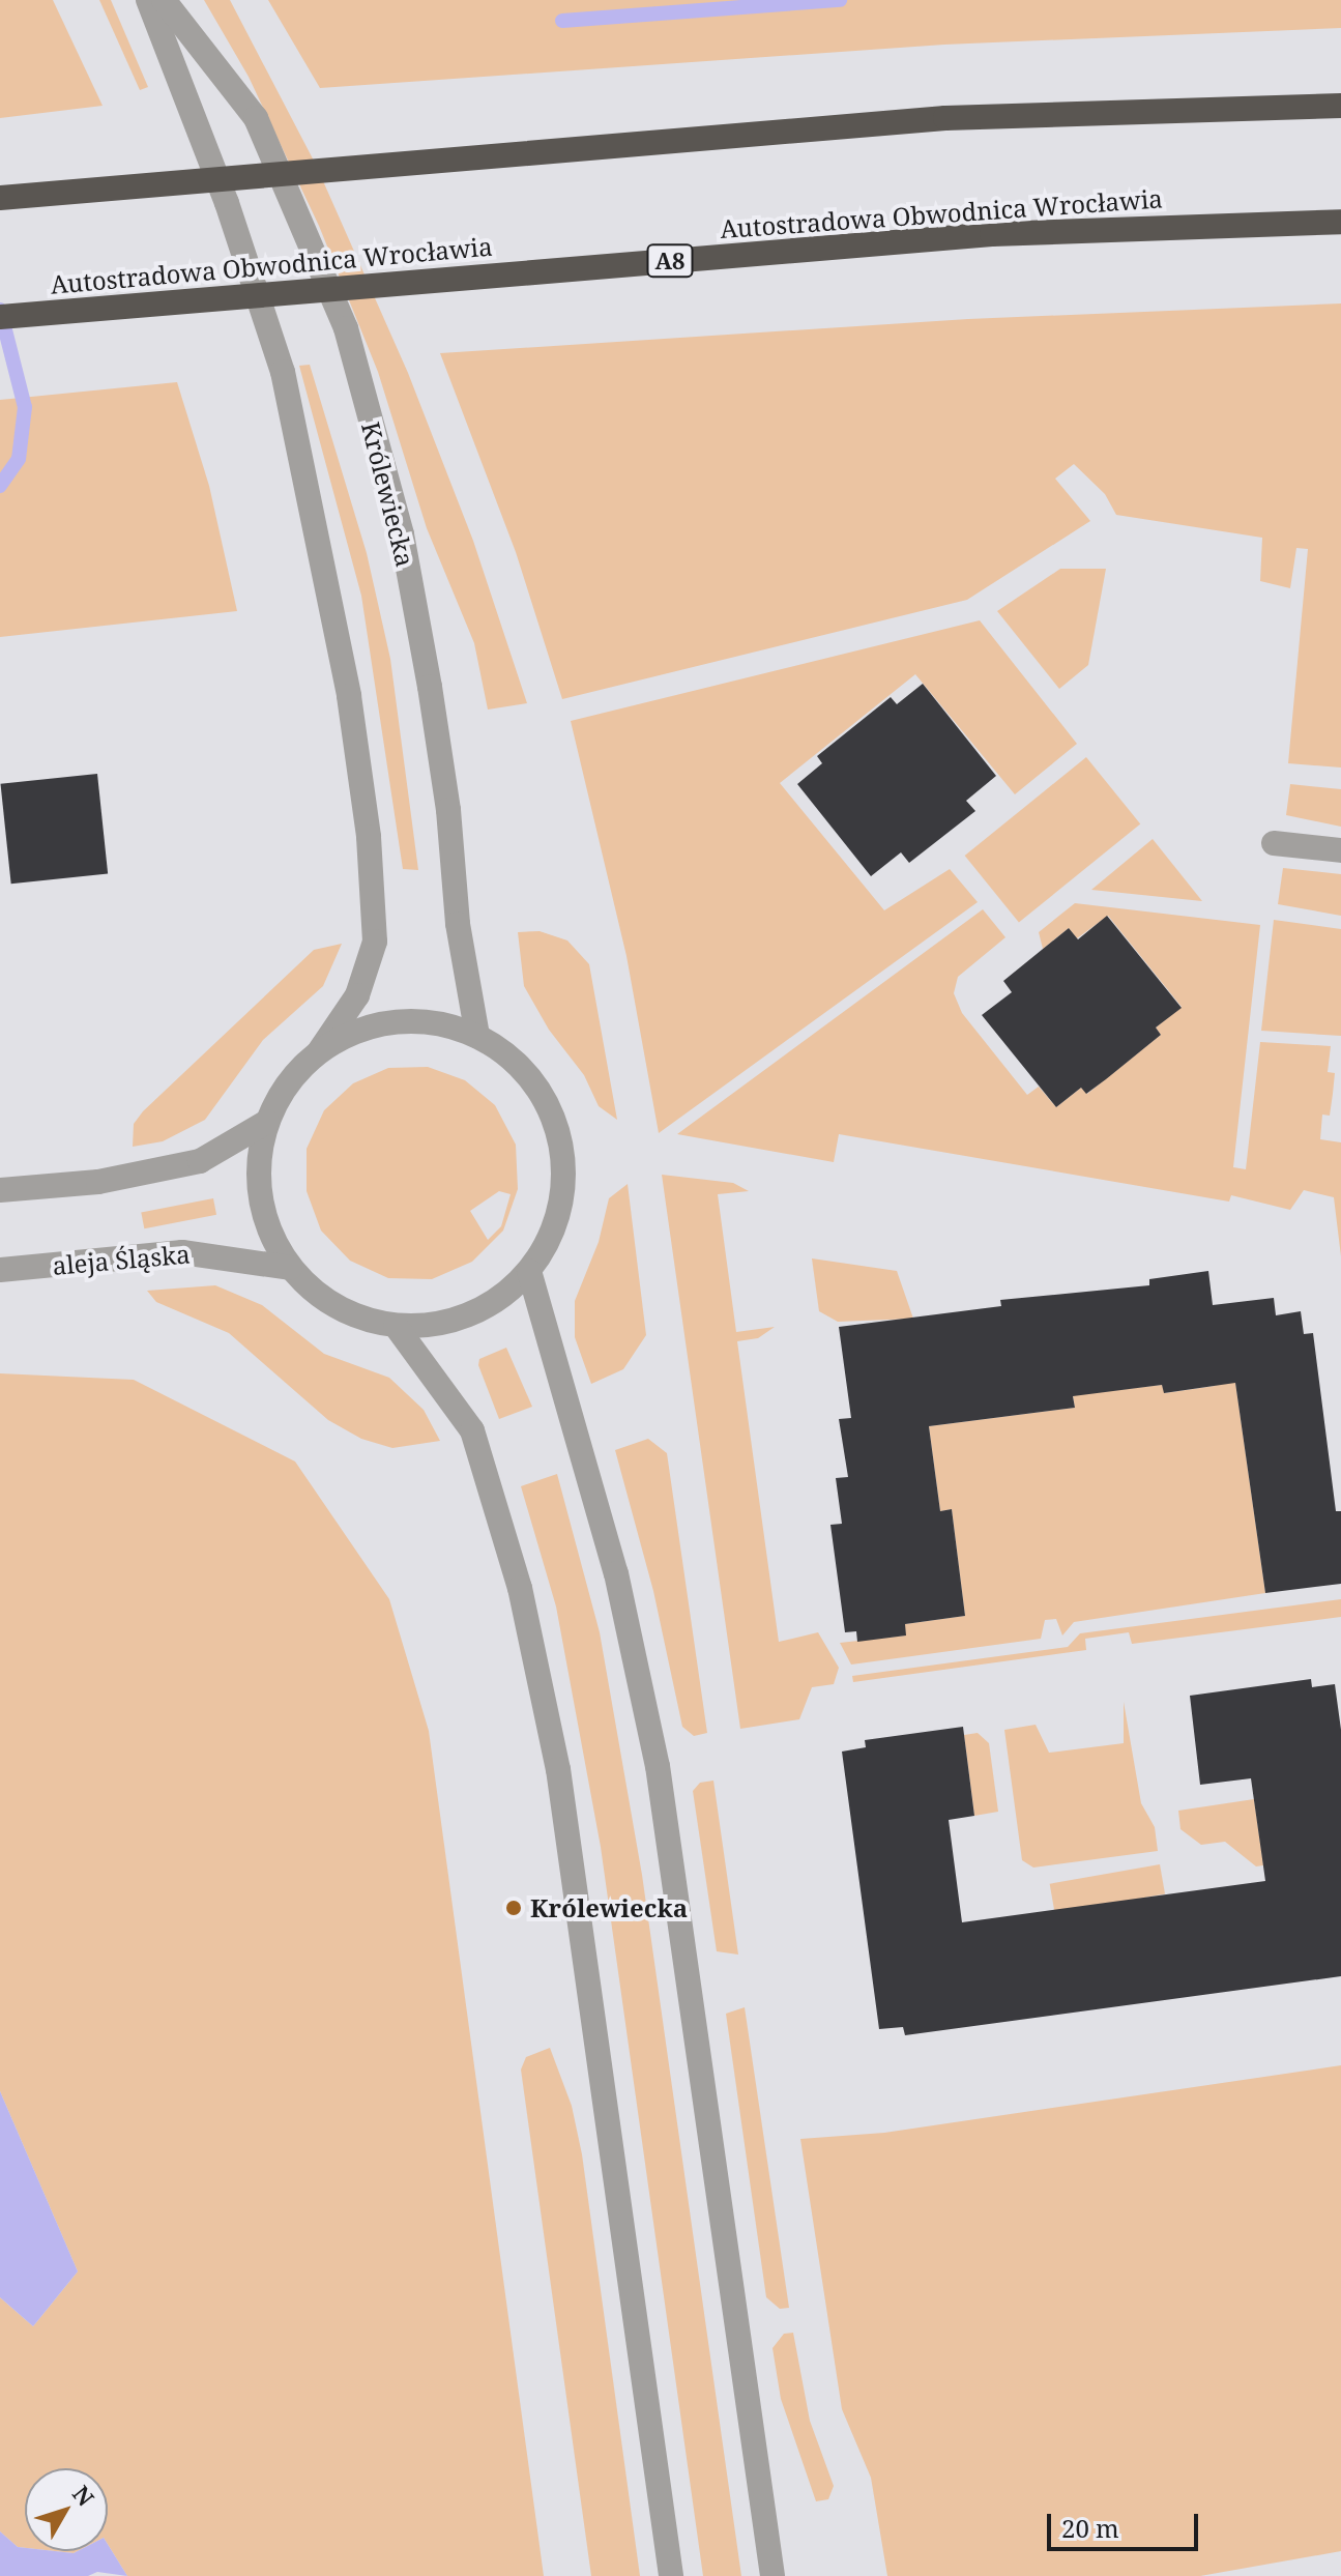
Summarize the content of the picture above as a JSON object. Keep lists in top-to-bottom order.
{
  "streets": {
    "highway": ["Autostradowa Obwodnica Wrocławia", "A8"],
    "street": ["Królewiecka", "aleja Śląska"]
  },
  "places": ["Królewiecka"],
  "scale_bar": "20 m",
  "north": "top right"
}
